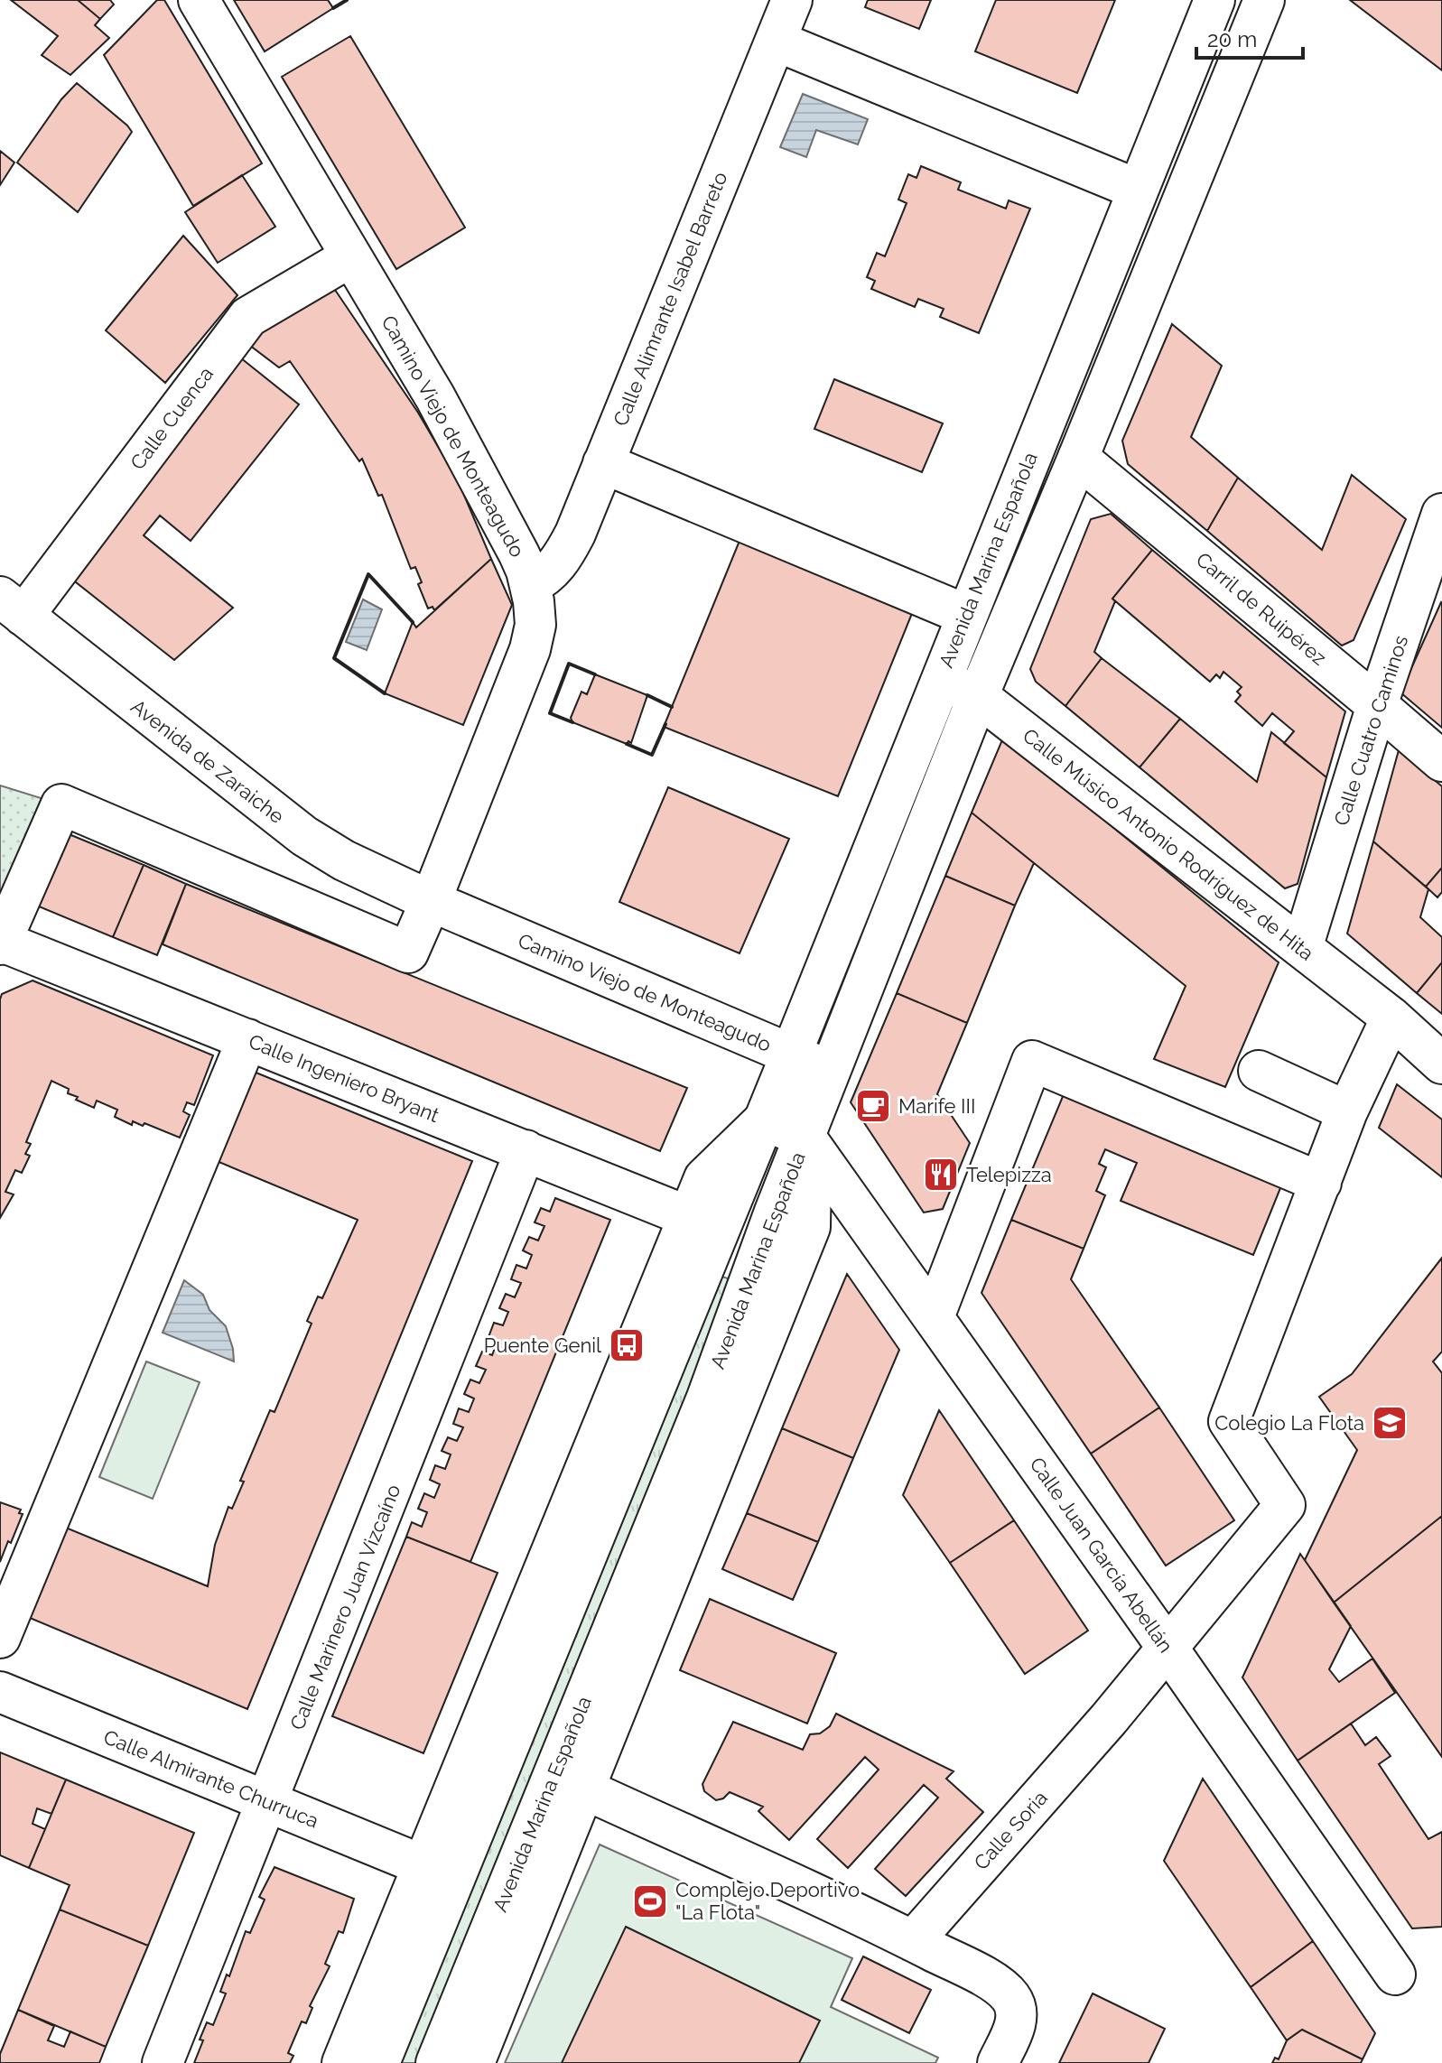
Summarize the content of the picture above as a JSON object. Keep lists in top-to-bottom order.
{
  "streets": {
    "street": [
      "Calle Alimrante Isabel Barreto",
      "Calle Cuenca",
      "Camino Viejo de Monteagudo",
      "Avenida Marina Española",
      "Carril de Ruipérez",
      "Calle Cuatro Caminos",
      "Avenida de Zaraiche",
      "Calle Músico Antonio Rodríguez de Hita",
      "Calle Ingeniero Bryant",
      "Calle Juan García Abellán",
      "Calle Marinero Juan Vizcaíno",
      "Calle Almirante Churruca",
      "Calle Soria"
    ]
  },
  "crossings": [
    ["Calle Alimrante Isabel Barreto", "Camino Viejo de Monteagudo"],
    ["Calle Cuenca", "Camino Viejo de Monteagudo"],
    ["Calle Cuenca", "Avenida de Zaraiche"],
    ["Camino Viejo de Monteagudo", "Avenida Marina Española"],
    ["Camino Viejo de Monteagudo", "Avenida de Zaraiche"],
    ["Camino Viejo de Monteagudo", "Calle Juan García Abellán"],
    ["Avenida Marina Española", "Calle Músico Antonio Rodríguez de Hita"],
    ["Avenida Marina Española", "Calle Ingeniero Bryant"],
    ["Avenida Marina Española", "Calle Juan García Abellán"],
    ["Avenida Marina Española", "Calle Almirante Churruca"],
    ["Carril de Ruipérez", "Calle Cuatro Caminos"],
    ["Calle Cuatro Caminos", "Calle Músico Antonio Rodríguez de Hita"],
    ["Calle Ingeniero Bryant", "Calle Marinero Juan Vizcaíno"],
    ["Calle Juan García Abellán", "Calle Soria"],
    ["Calle Marinero Juan Vizcaíno", "Calle Almirante Churruca"]
  ],
  "places": {
    "cafe": ["Marife III"],
    "restaurant": ["Telepizza"],
    "bus stop": ["Puente Genil"],
    "school or university": ["Colegio La Flota"],
    "sports": ["Complejo Deportivo \"La Flota\""]
  },
  "scale_bar": "20 m"
}
